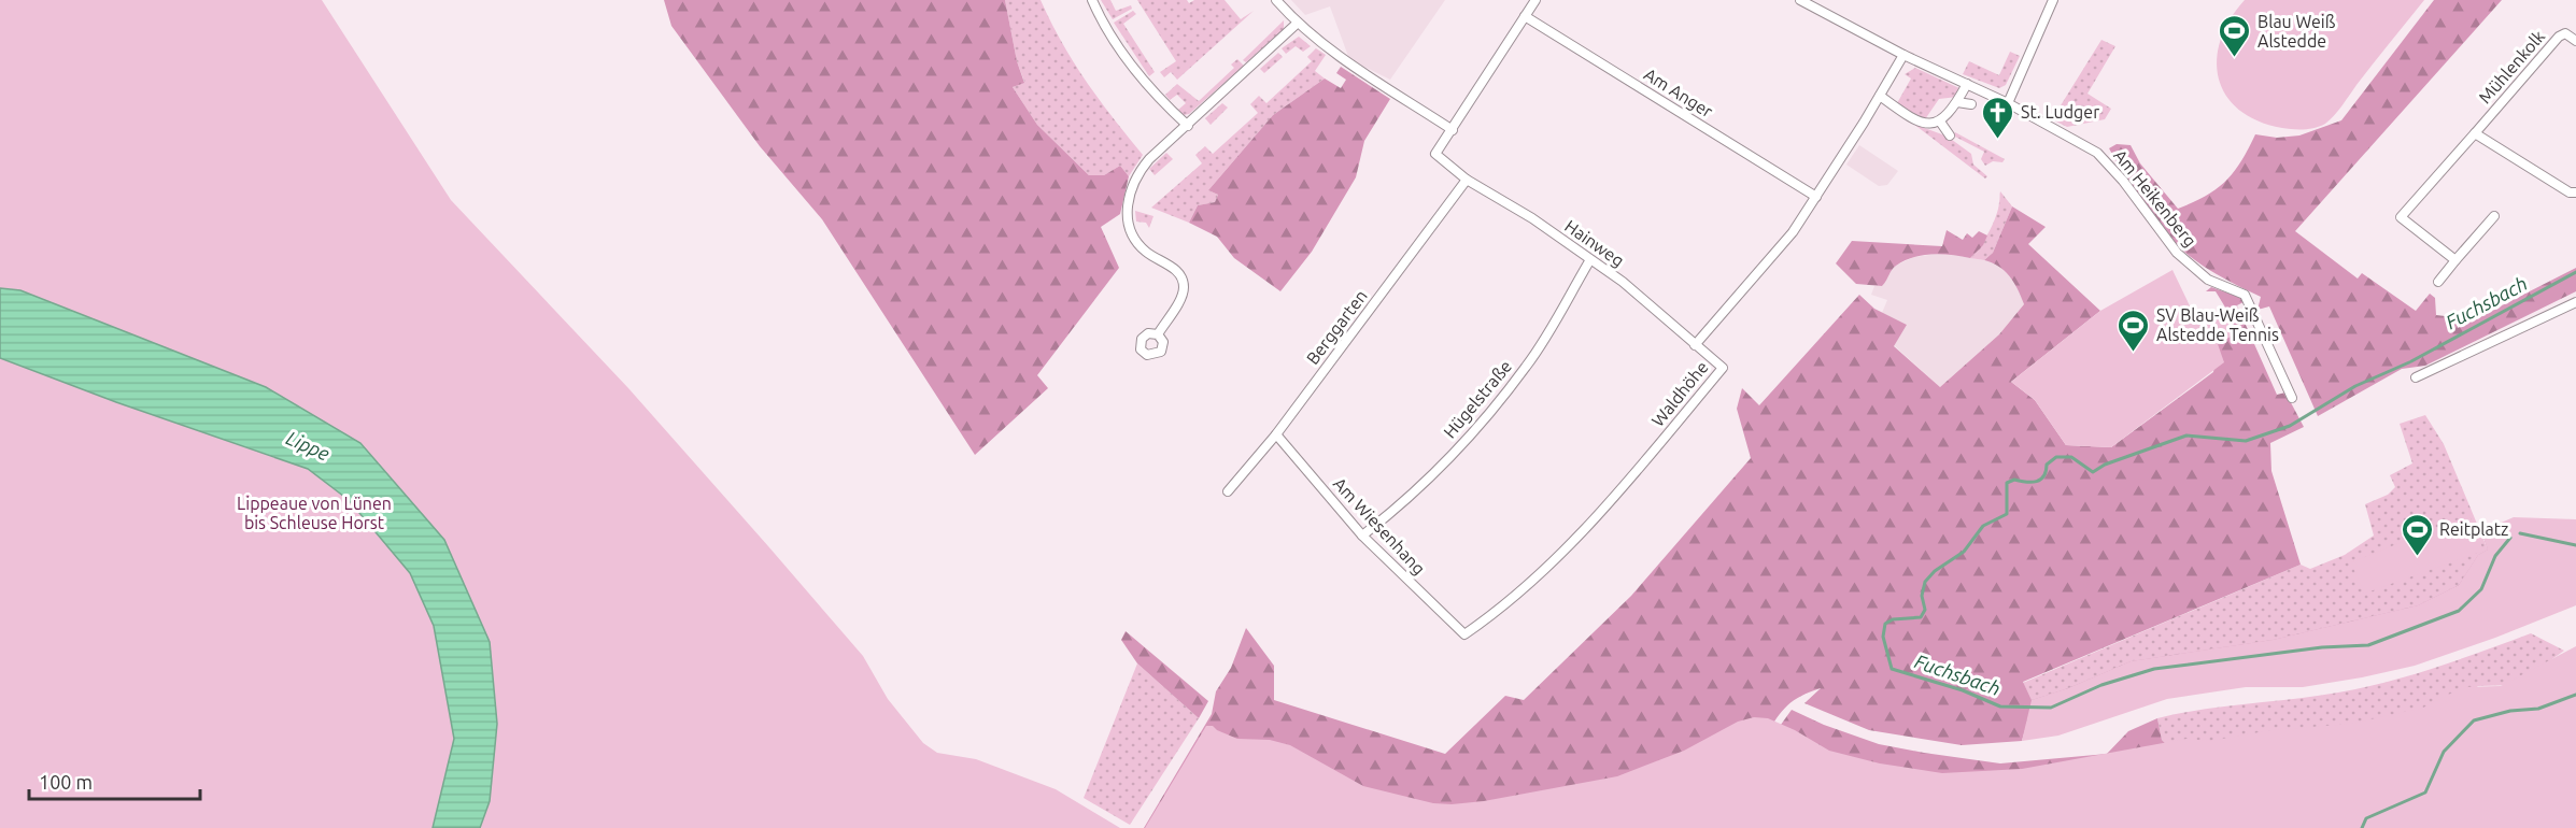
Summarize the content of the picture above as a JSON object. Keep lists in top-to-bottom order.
{
  "streets": {
    "street": [
      "Mühlenkolk",
      "Am Anger",
      "Am Heikenberg",
      "Hainweg",
      "Berggarten",
      "Waldhöhe",
      "Hügelstraße",
      "Am Wiesenhang"
    ]
  },
  "crossings": [
    ["Am Anger", "Waldhöhe"],
    ["Am Heikenberg", "Waldhöhe"],
    ["Hainweg", "Berggarten"],
    ["Hainweg", "Waldhöhe"],
    ["Hainweg", "Hügelstraße"],
    ["Berggarten", "Am Wiesenhang"],
    ["Waldhöhe", "Am Wiesenhang"],
    ["Hügelstraße", "Am Wiesenhang"]
  ],
  "water": ["Fuchsbach", "Lippe"],
  "parks": ["Lippeaue von Lünen bis Schleuse Horst"],
  "places": {
    "sports": ["Blau Weiß Alstedde", "SV Blau-Weiß Alstedde Tennis", "Reitplatz"],
    "church": ["St. Ludger"]
  },
  "scale_bar": "100 m"
}
